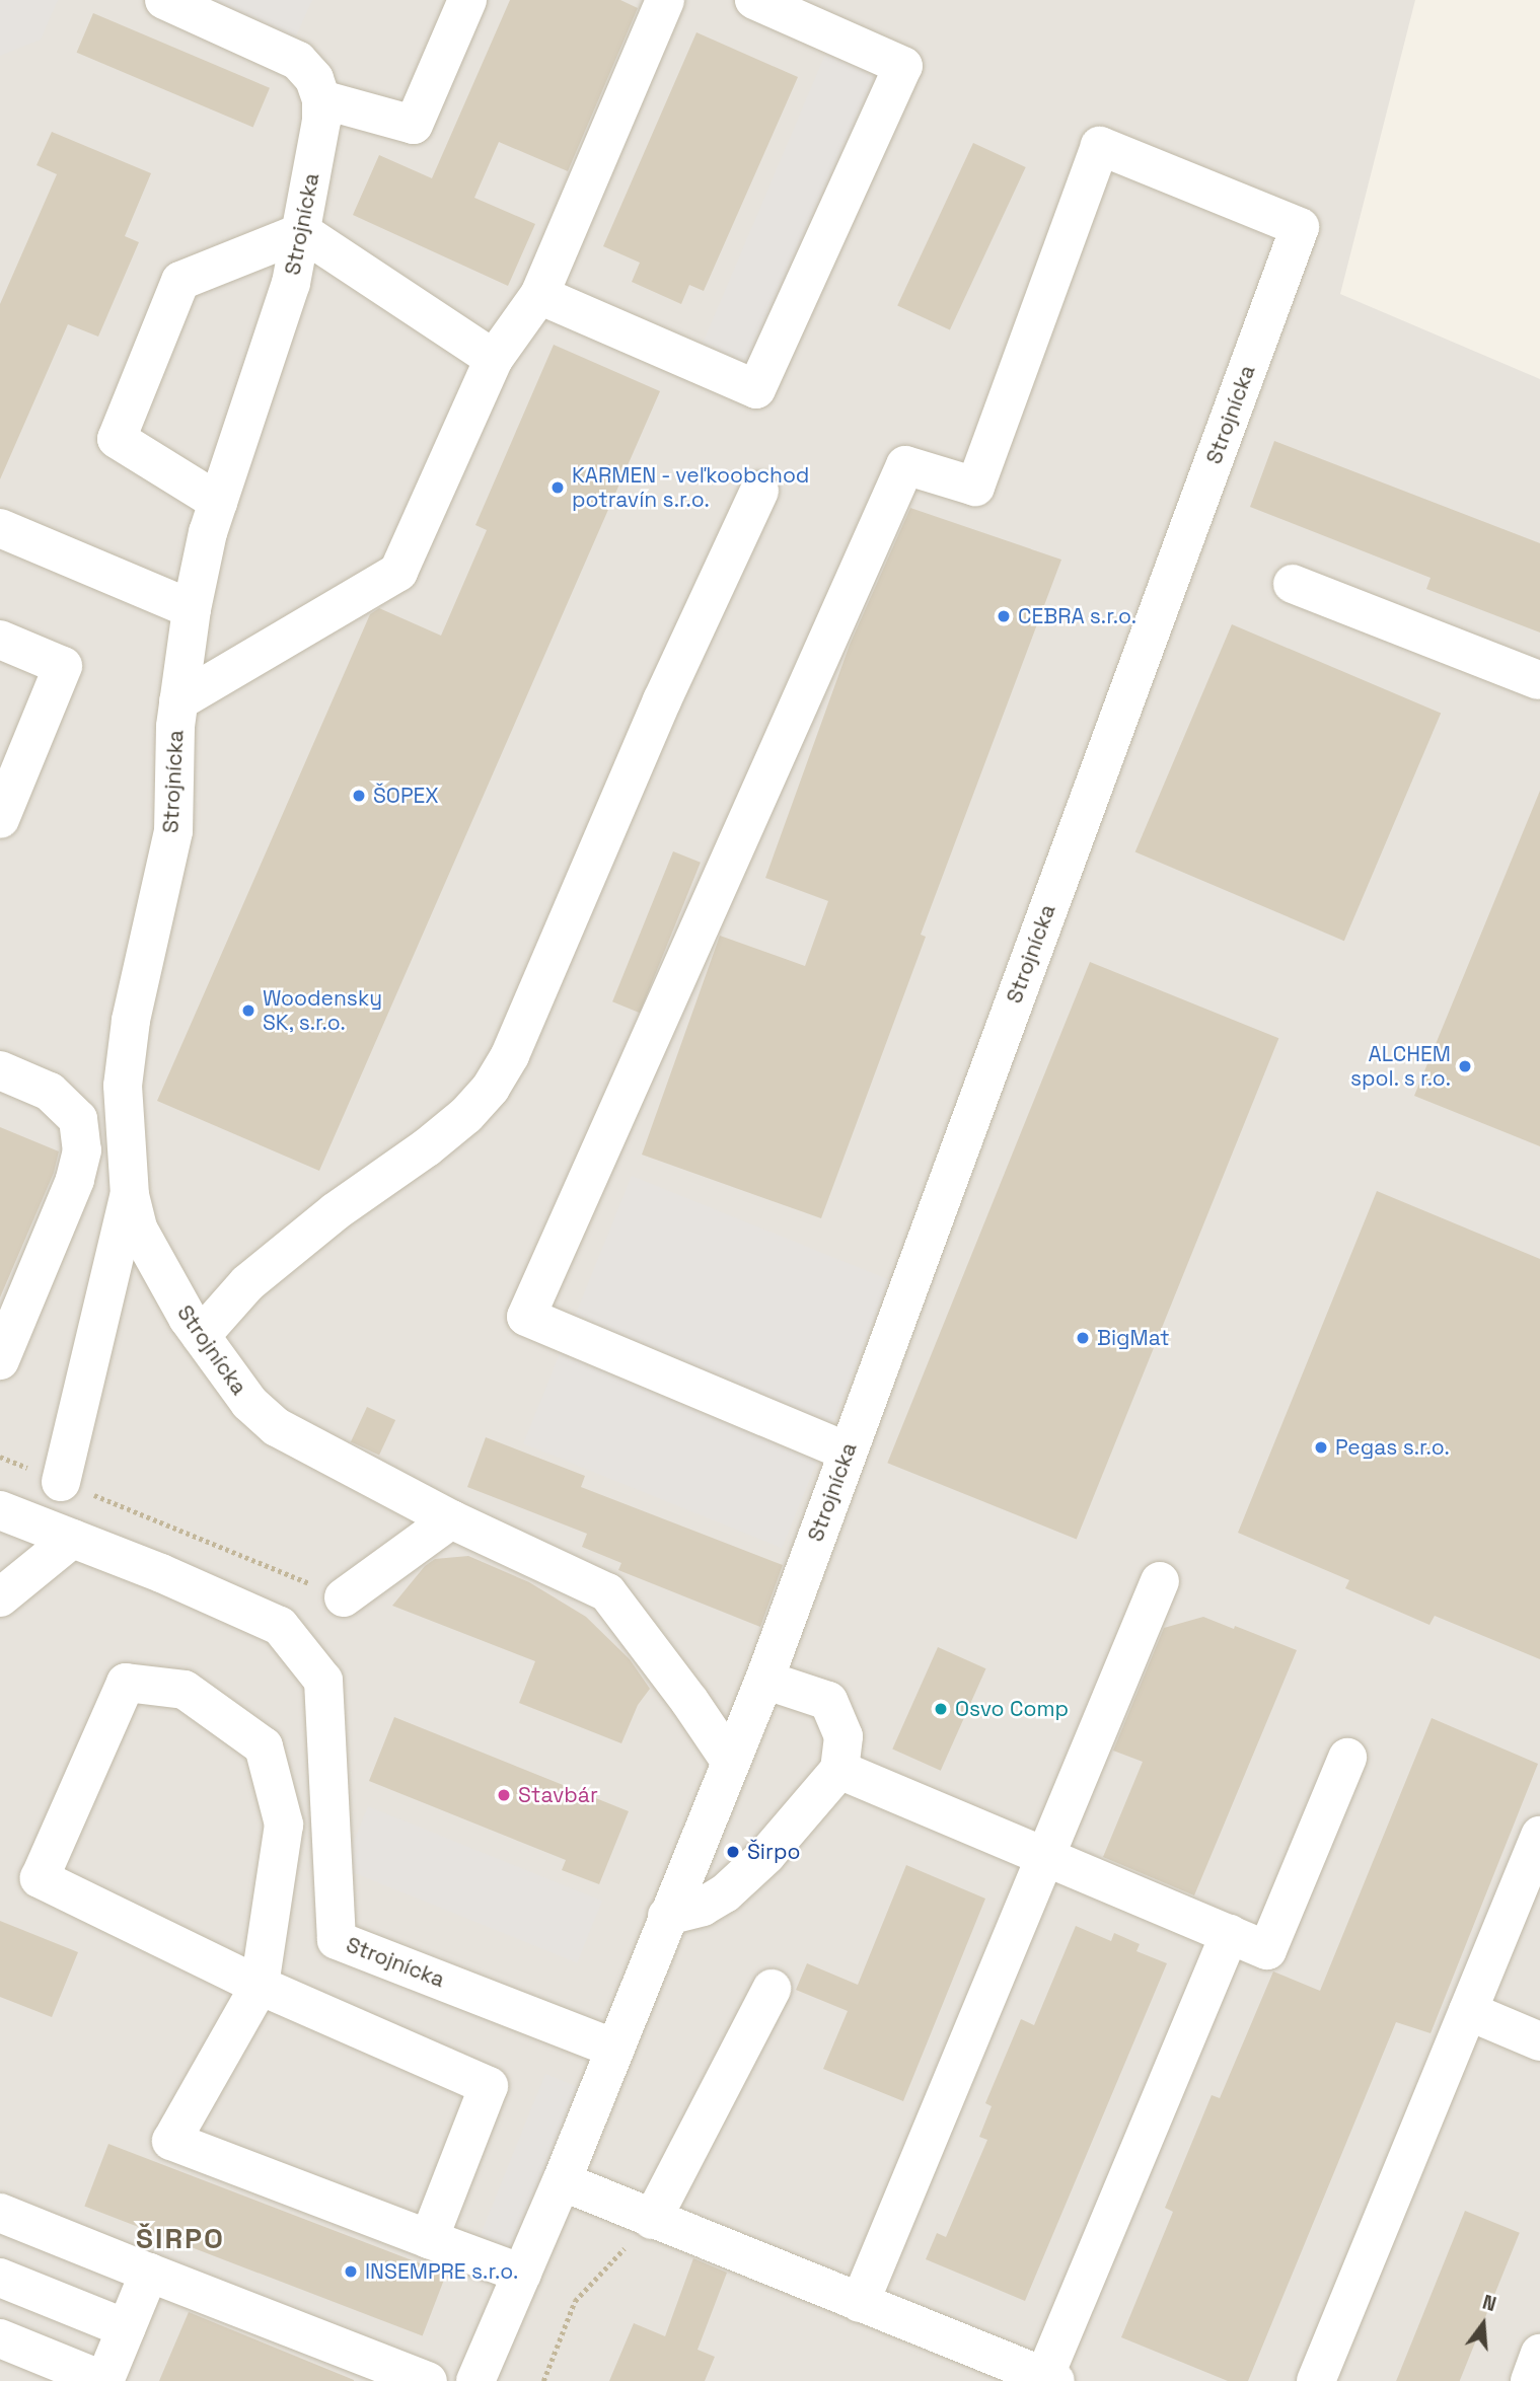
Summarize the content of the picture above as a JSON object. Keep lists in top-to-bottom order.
{
  "streets": {
    "street": ["Strojnícka"]
  },
  "districts": ["ŠIRPO"],
  "places": [
    "KARMEN - veľkoobchod potravín s.r.o.",
    "CEBRA s.r.o.",
    "ŠOPEX",
    "Woodensky SK, s.r.o.",
    "ALCHEM spol. s r.o.",
    "BigMat",
    "Pegas s.r.o.",
    "Osvo Comp",
    "Stavbár",
    "Širpo",
    "INSEMPRE s.r.o."
  ],
  "north": "top"
}
